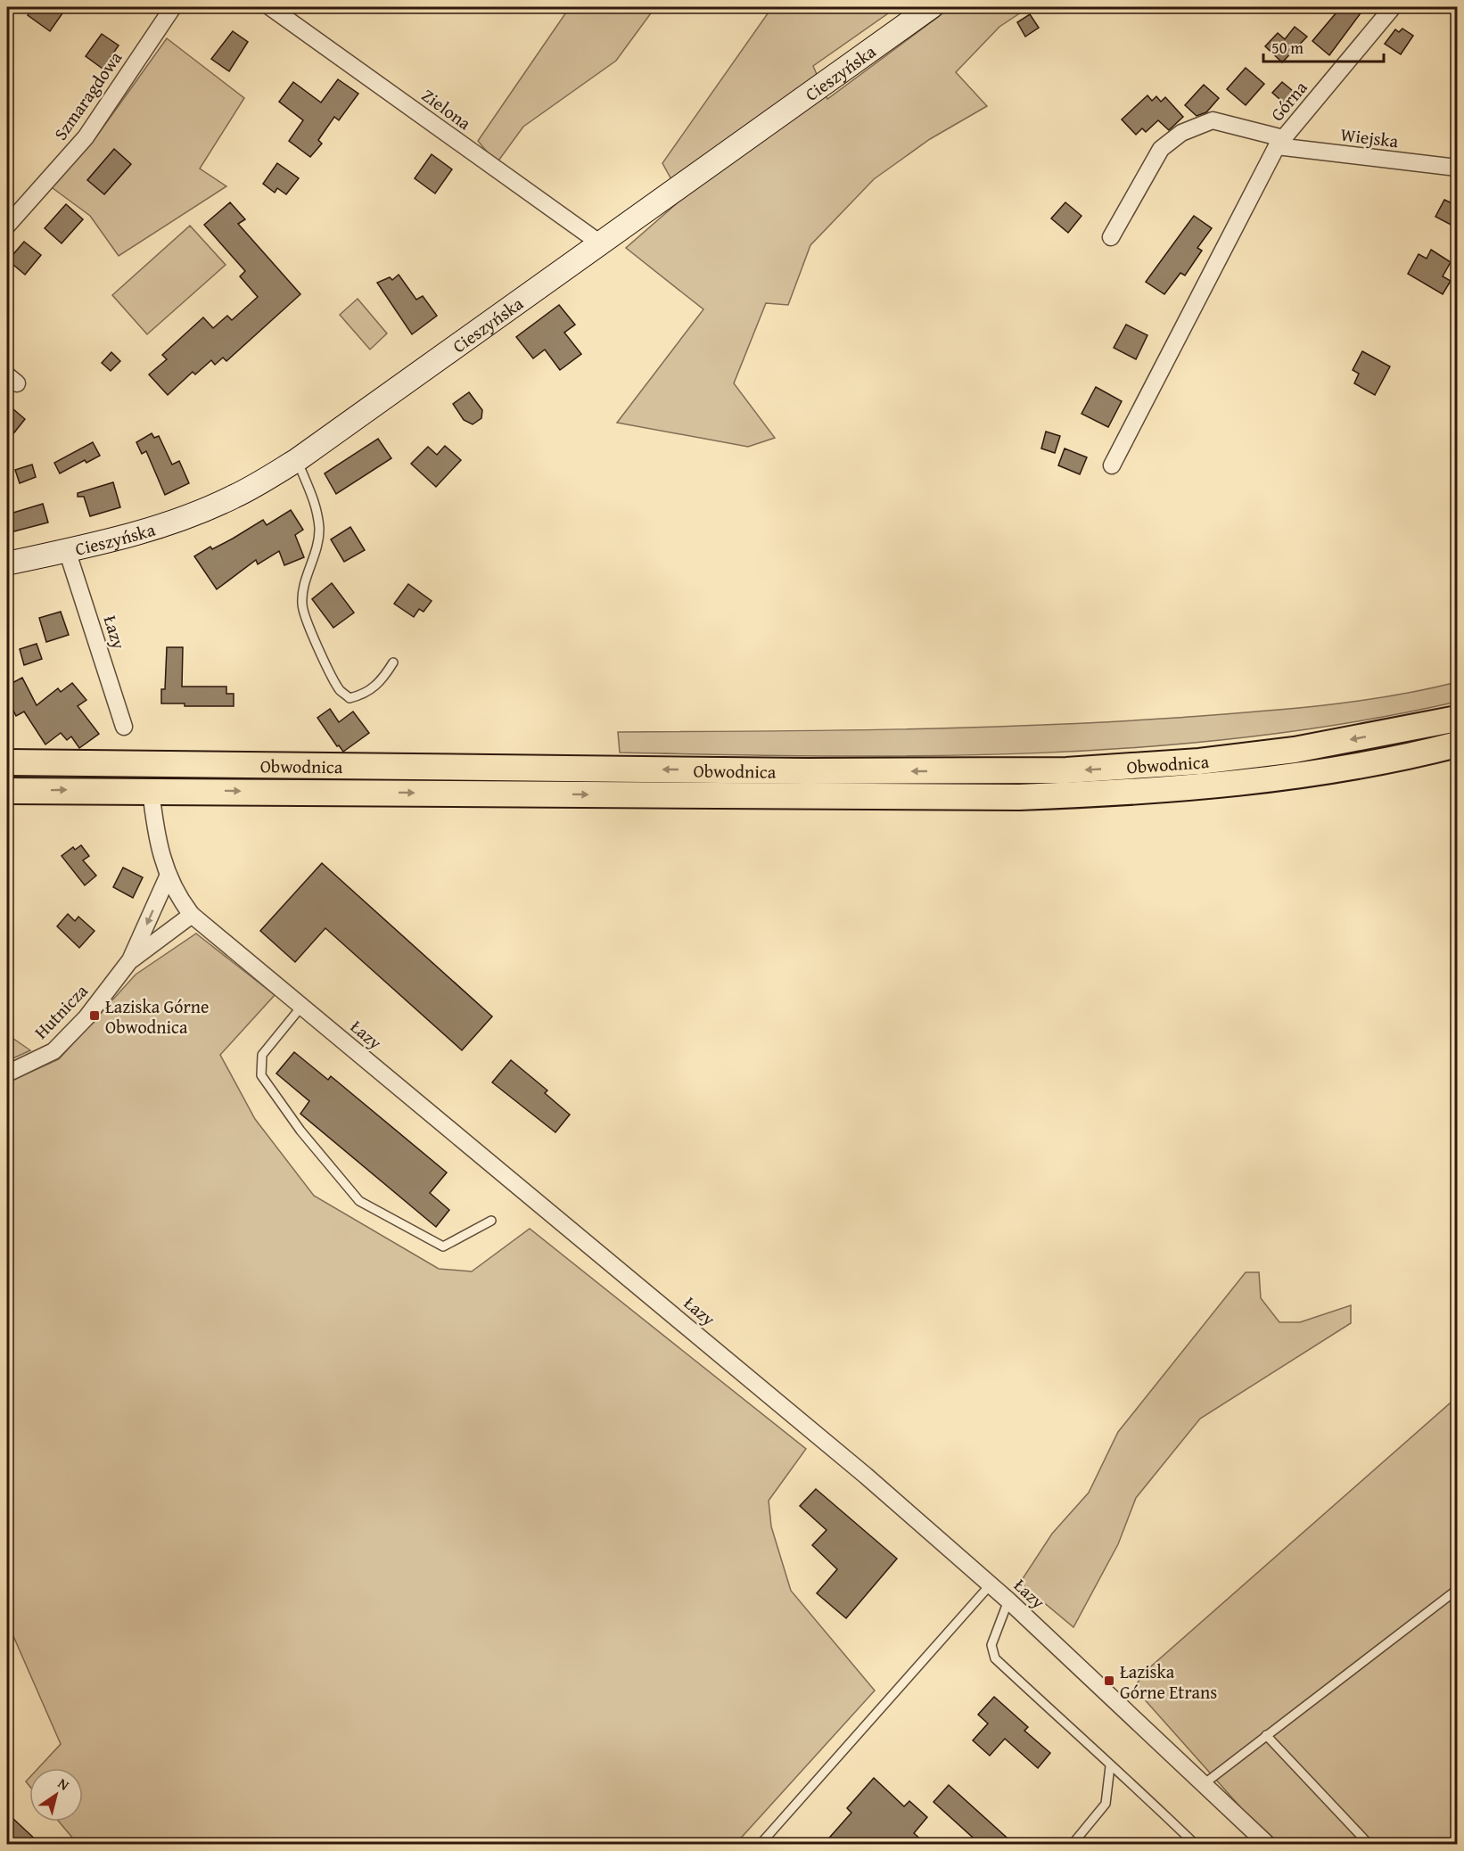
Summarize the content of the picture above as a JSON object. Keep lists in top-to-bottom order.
{
  "streets": {
    "main road": ["Obwodnica"],
    "street": [
      "Cieszyńska",
      "Szmaragdowa",
      "Górna",
      "Zielona",
      "Wiejska",
      "Łazy",
      "Hutnicza"
    ]
  },
  "crossings": [
    ["Cieszyńska", "Zielona"],
    ["Cieszyńska", "Łazy"],
    ["Górna", "Wiejska"],
    ["Łazy", "Obwodnica"]
  ],
  "places": {
    "transit": ["Łaziska Górne Obwodnica", "Łaziska Górne Etrans"]
  },
  "scale_bar": "50 m",
  "north": "top right"
}
